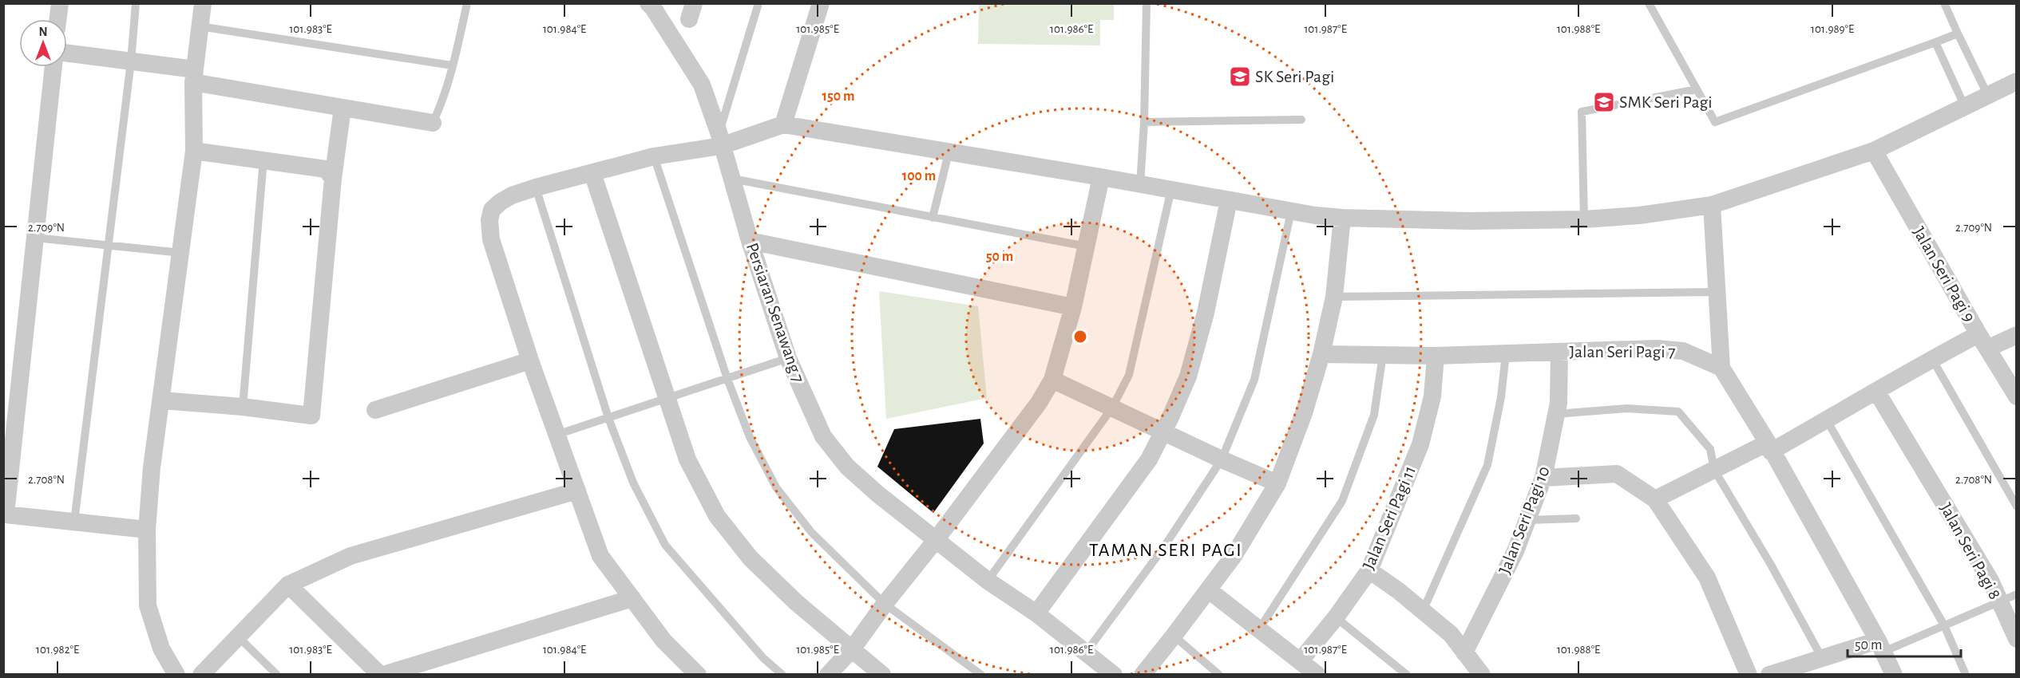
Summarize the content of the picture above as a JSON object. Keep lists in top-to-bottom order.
{
  "streets": {
    "street": [
      "Jalan Seri Pagi 9",
      "Persiaran Senawang 7",
      "Jalan Seri Pagi 7",
      "Jalan Seri Pagi 11",
      "Jalan Seri Pagi 10",
      "Jalan Seri Pagi 8"
    ]
  },
  "crossings": [
    ["Jalan Seri Pagi 7", "Jalan Seri Pagi 11"],
    ["Jalan Seri Pagi 7", "Jalan Seri Pagi 10"]
  ],
  "districts": ["TAMAN SERI PAGI"],
  "places": {
    "school or university": ["SK Seri Pagi", "SMK Seri Pagi"]
  },
  "scale_bar": "50 m",
  "north": "top",
  "coordinates": [
    "101.983°E",
    "101.984°E",
    "101.985°E",
    "101.986°E",
    "101.987°E",
    "101.988°E",
    "101.989°E",
    "2.709°N",
    "2.708°N",
    "101.982°E"
  ],
  "rings": ["150 m", "100 m", "50 m"]
}
